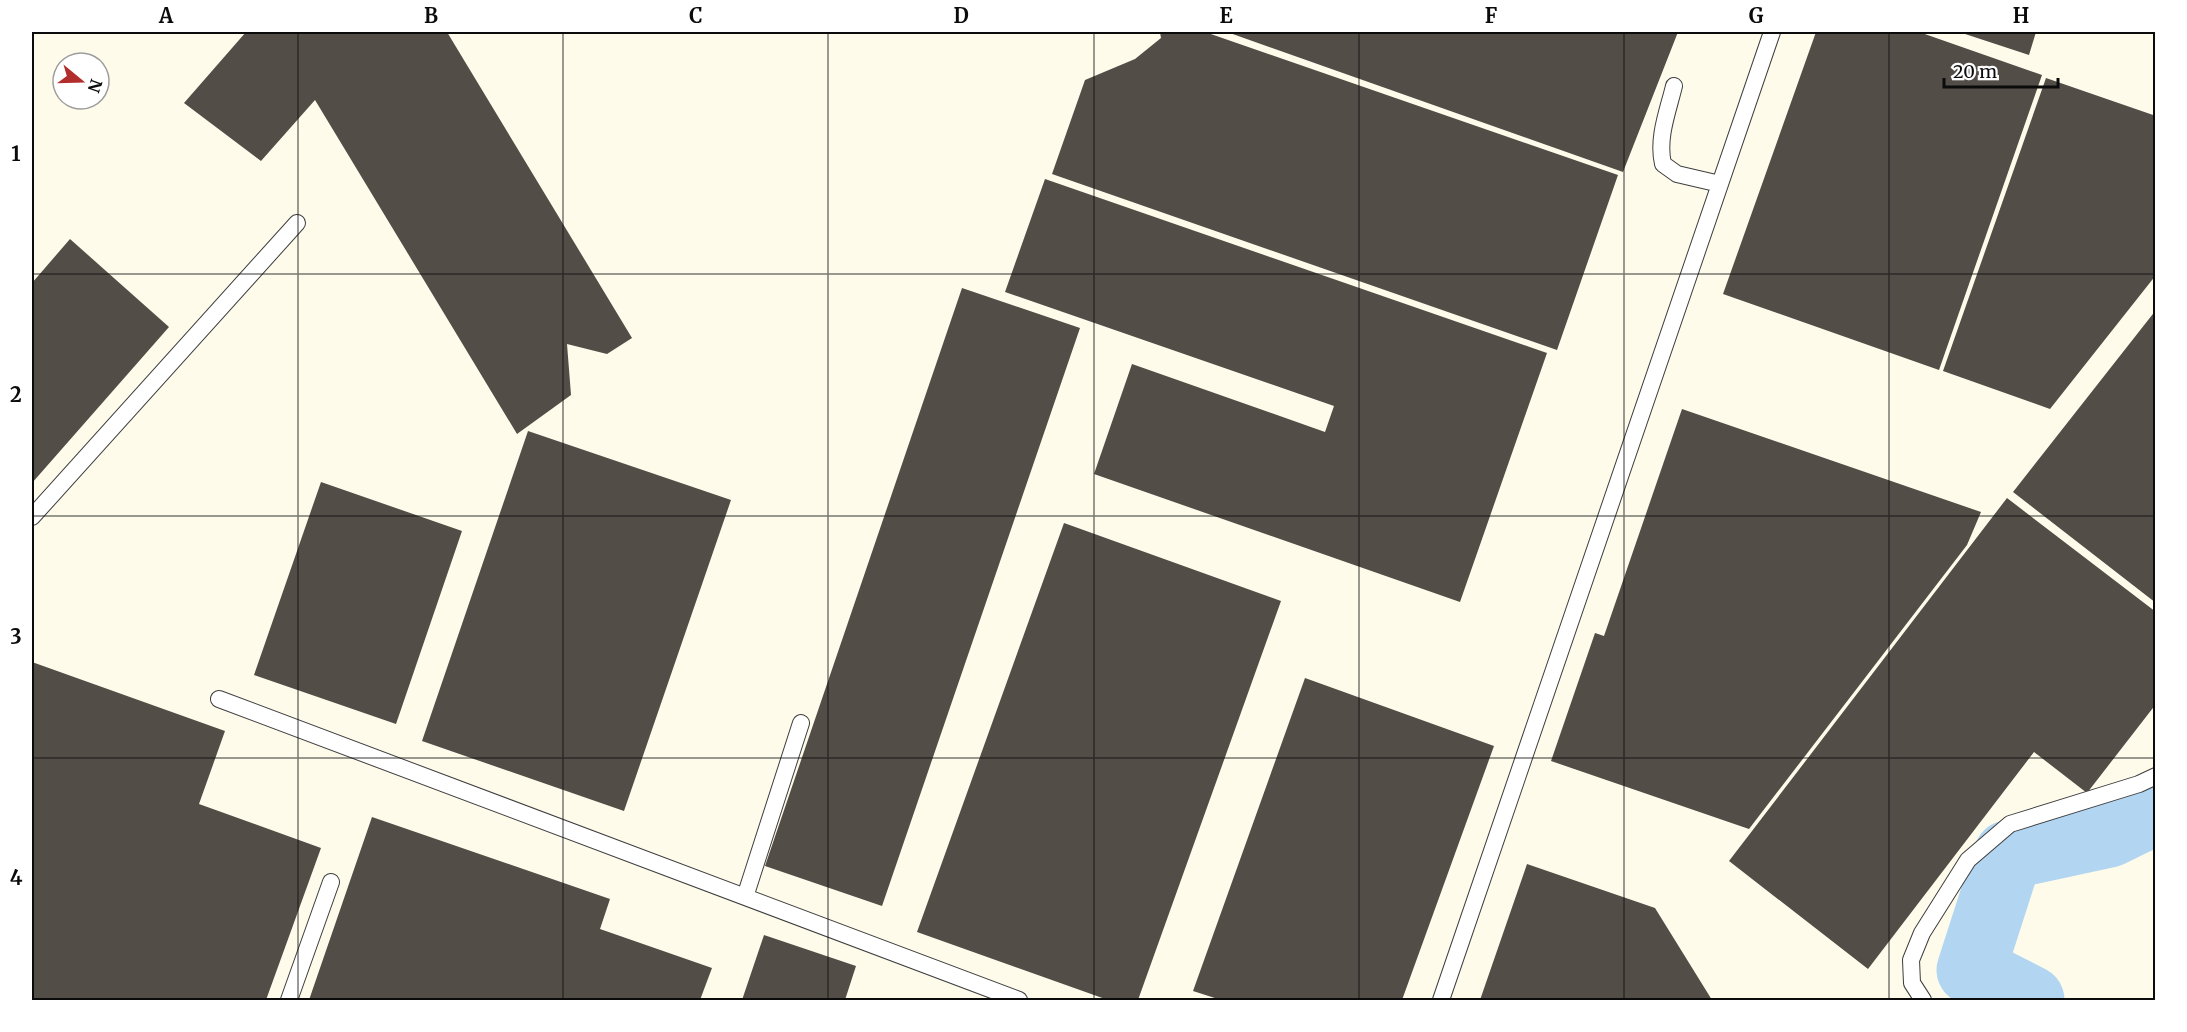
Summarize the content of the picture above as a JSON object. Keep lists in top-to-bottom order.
{
  "scale_bar": "20 m",
  "north": "right",
  "grid": {
    "columns": [
      "A",
      "B",
      "C",
      "D",
      "E",
      "F",
      "G",
      "H"
    ],
    "rows": [
      "1",
      "2",
      "3",
      "4"
    ]
  }
}
